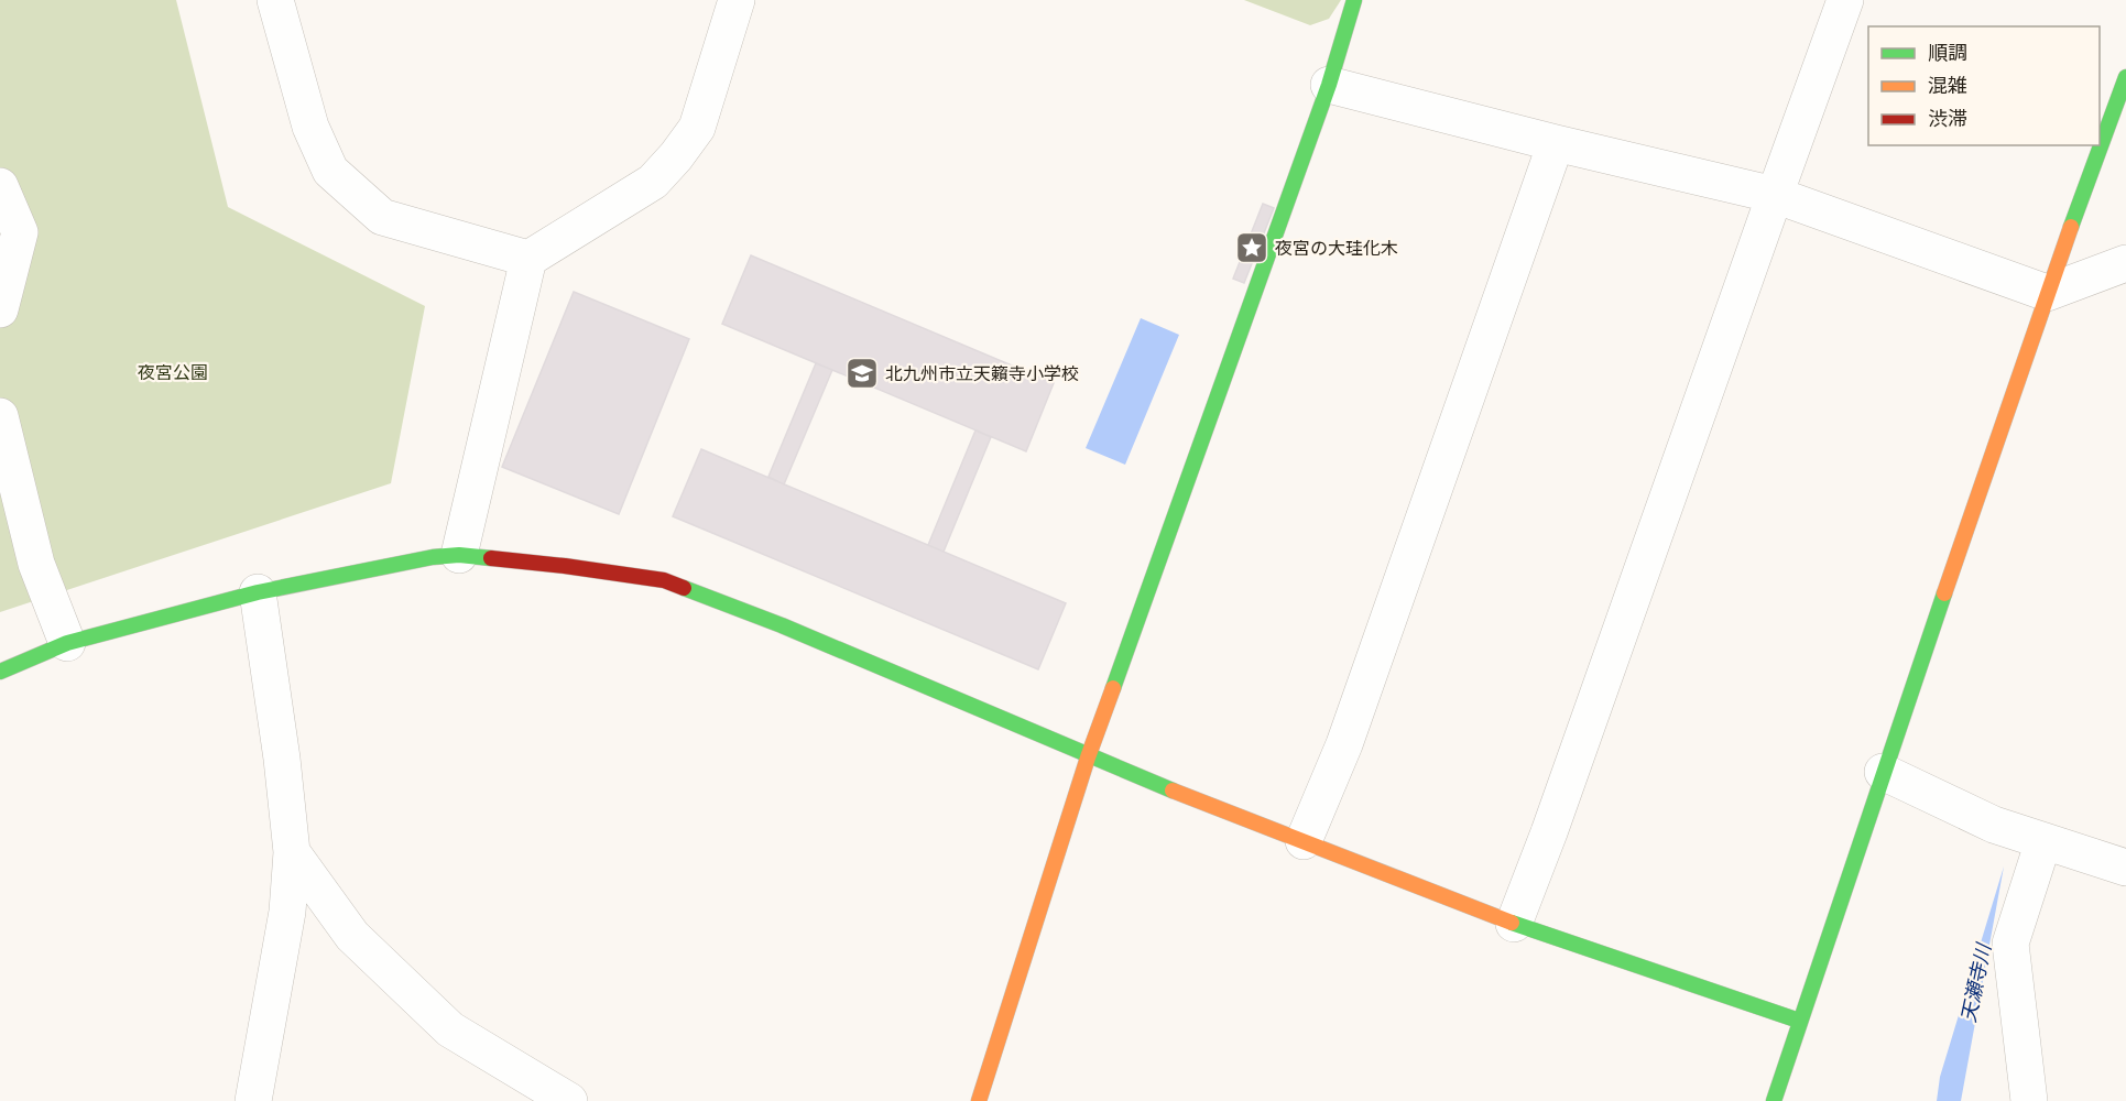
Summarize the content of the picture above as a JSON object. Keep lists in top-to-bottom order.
{
  "water": ["天瀬寺川"],
  "parks": ["夜宮公園"],
  "places": {
    "place": ["夜宮の大珪化木"],
    "school or university": ["北九州市立天籟寺小学校"]
  },
  "legend": ["順調", "混雑", "渋滞"]
}
